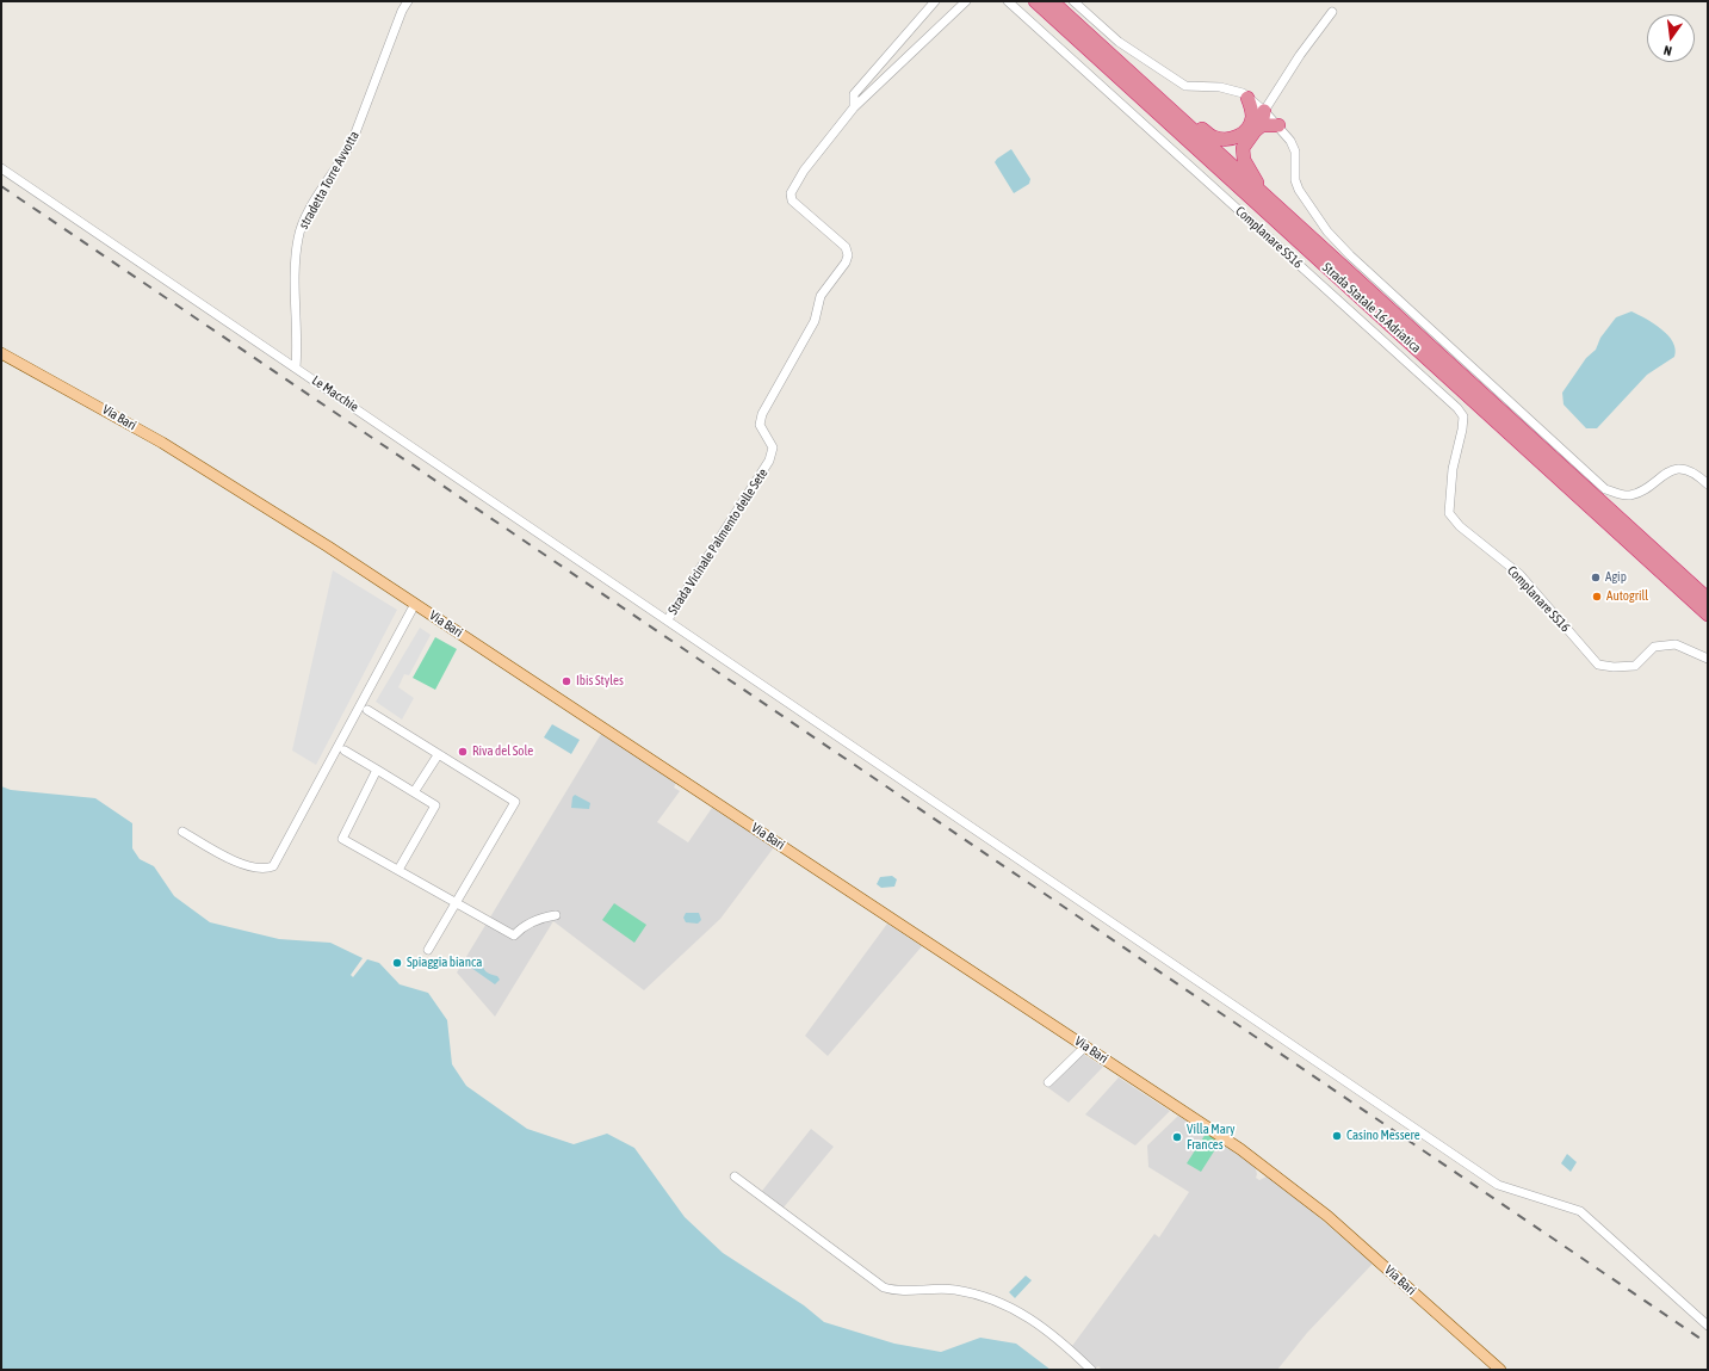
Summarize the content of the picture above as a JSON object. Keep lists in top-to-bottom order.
{
  "streets": {
    "highway": ["Strada Statale 16 Adriatica"],
    "main road": ["Via Bari"],
    "street": [
      "stradetta Torre Avvotta",
      "Complanare SS16",
      "Le Macchie",
      "Strada Vicinale Palmento delle Sete"
    ]
  },
  "crossings": [
    ["stradetta Torre Avvotta", "Le Macchie"],
    ["Le Macchie", "Strada Vicinale Palmento delle Sete"]
  ],
  "places": [
    "Agip",
    "Autogrill",
    "Ibis Styles",
    "Riva del Sole",
    "Spiaggia bianca",
    "Casino Messere",
    "Villa Mary Frances"
  ],
  "north": "bottom"
}
